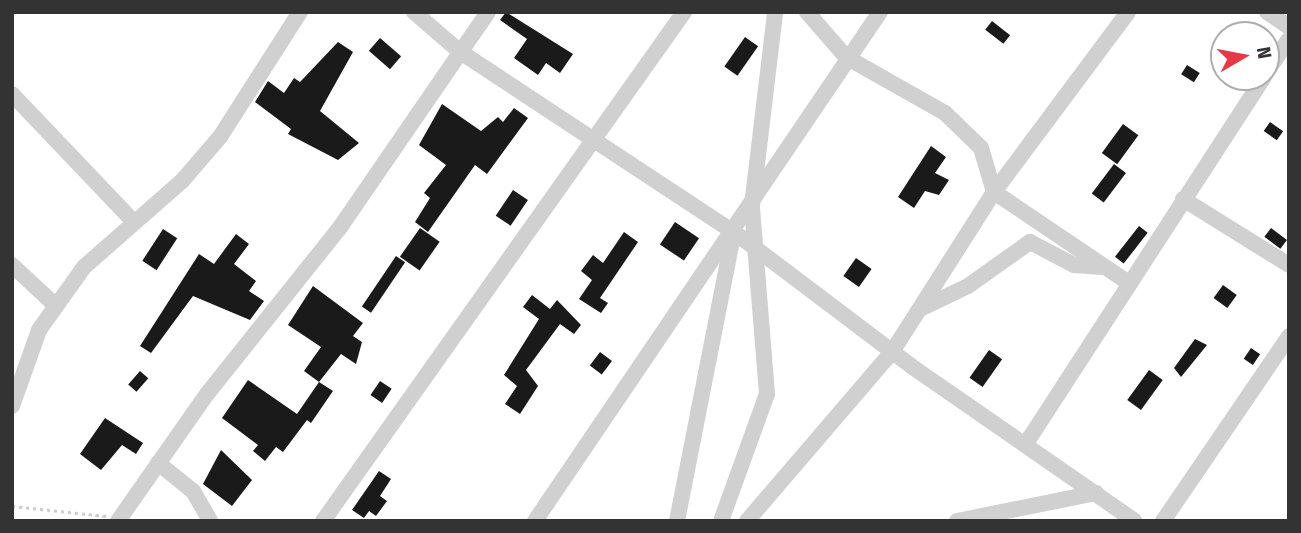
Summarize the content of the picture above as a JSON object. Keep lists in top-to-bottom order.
{
  "north": "right"
}
